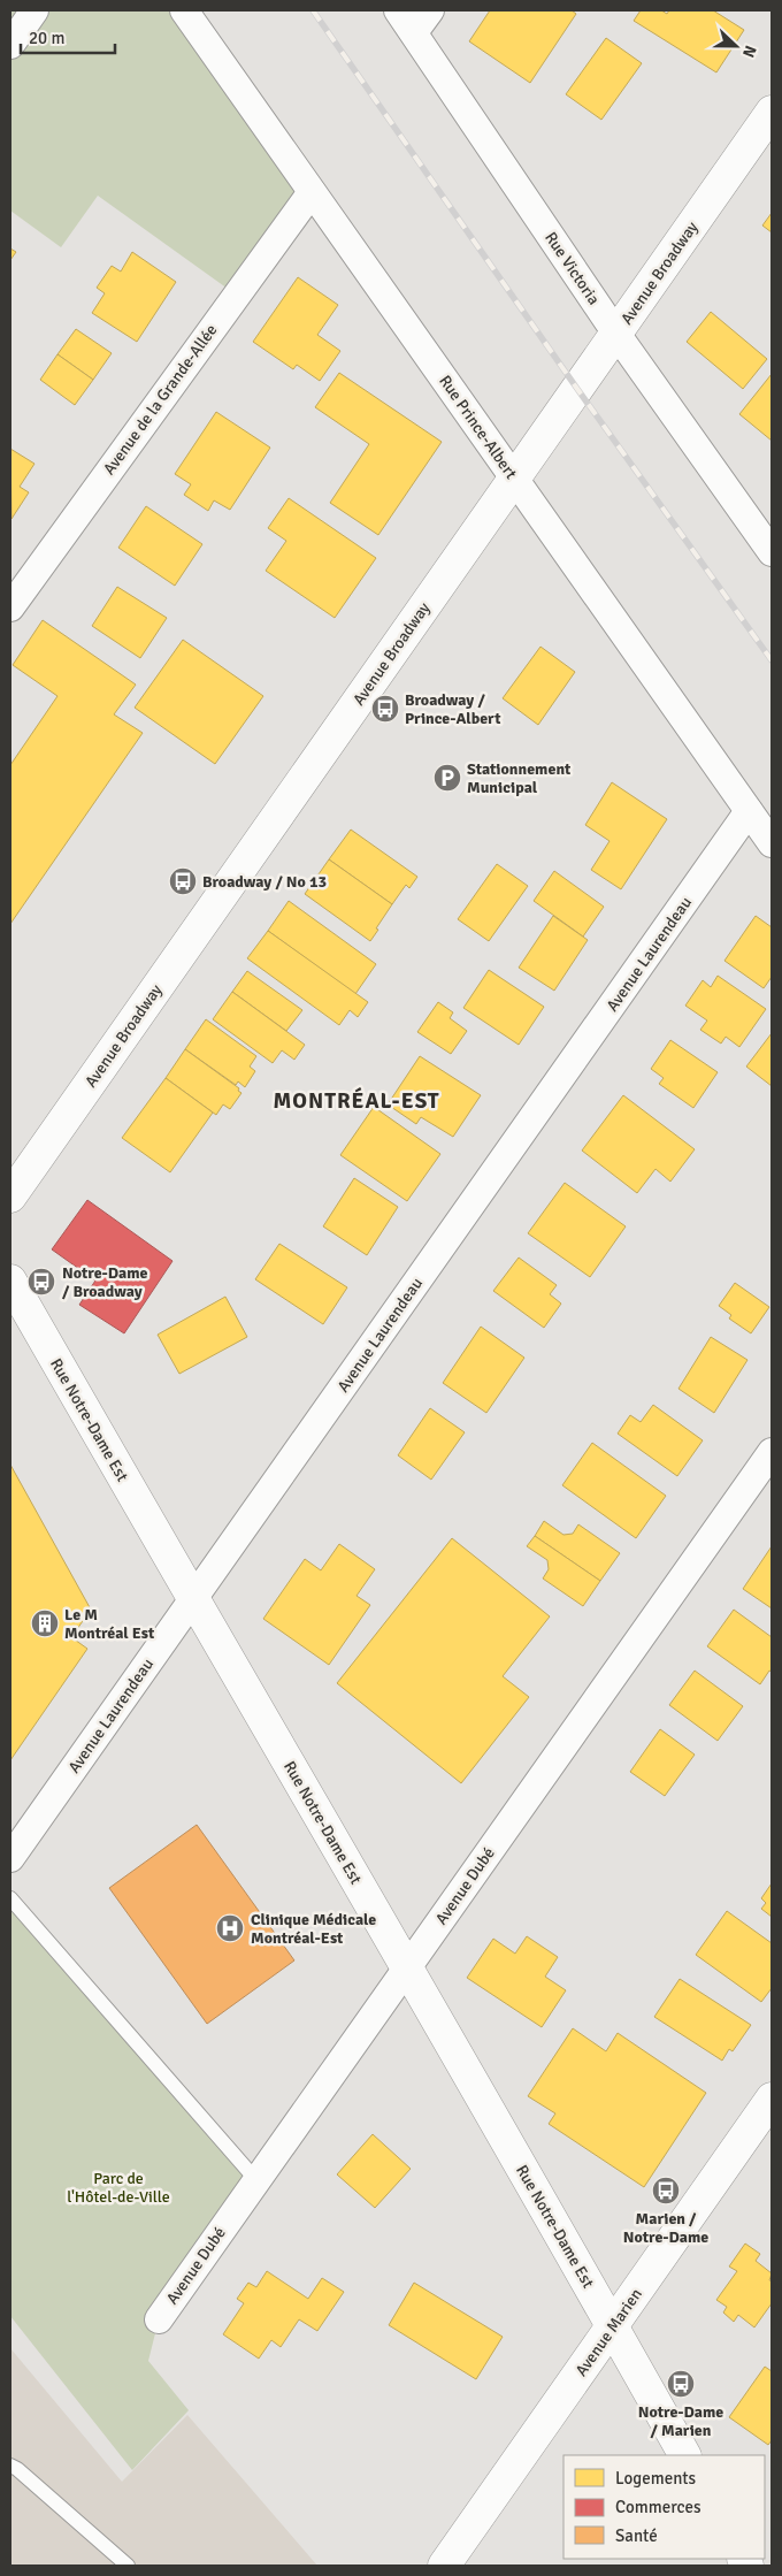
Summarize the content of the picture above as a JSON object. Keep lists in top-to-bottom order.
{
  "streets": {
    "street": [
      "Rue Victoria",
      "Avenue Broadway",
      "Avenue de la Grande-Allée",
      "Rue Prince-Albert",
      "Avenue Laurendeau",
      "Rue Notre-Dame Est",
      "Avenue Dubé",
      "Avenue Marien"
    ]
  },
  "crossings": [
    ["Rue Victoria", "Avenue Broadway"],
    ["Avenue Broadway", "Rue Prince-Albert"],
    ["Avenue de la Grande-Allée", "Rue Prince-Albert"],
    ["Rue Prince-Albert", "Avenue Laurendeau"],
    ["Avenue Laurendeau", "Rue Notre-Dame Est"],
    ["Rue Notre-Dame Est", "Avenue Dubé"],
    ["Rue Notre-Dame Est", "Avenue Marien"]
  ],
  "districts": ["MONTRÉAL-EST"],
  "parks": ["Parc de l'Hôtel-de-Ville"],
  "places": {
    "bus stop": [
      "Broadway / Prince-Albert",
      "Broadway / No 13",
      "Notre-Dame / Broadway",
      "Marien / Notre-Dame",
      "Notre-Dame / Marien"
    ],
    "parking": ["Stationnement Municipal"],
    "building": ["Le M Montréal Est"],
    "hospital": ["Clinique Médicale Montréal-Est"]
  },
  "legend": ["Logements", "Commerces", "Santé"],
  "scale_bar": "20 m",
  "north": "right"
}
